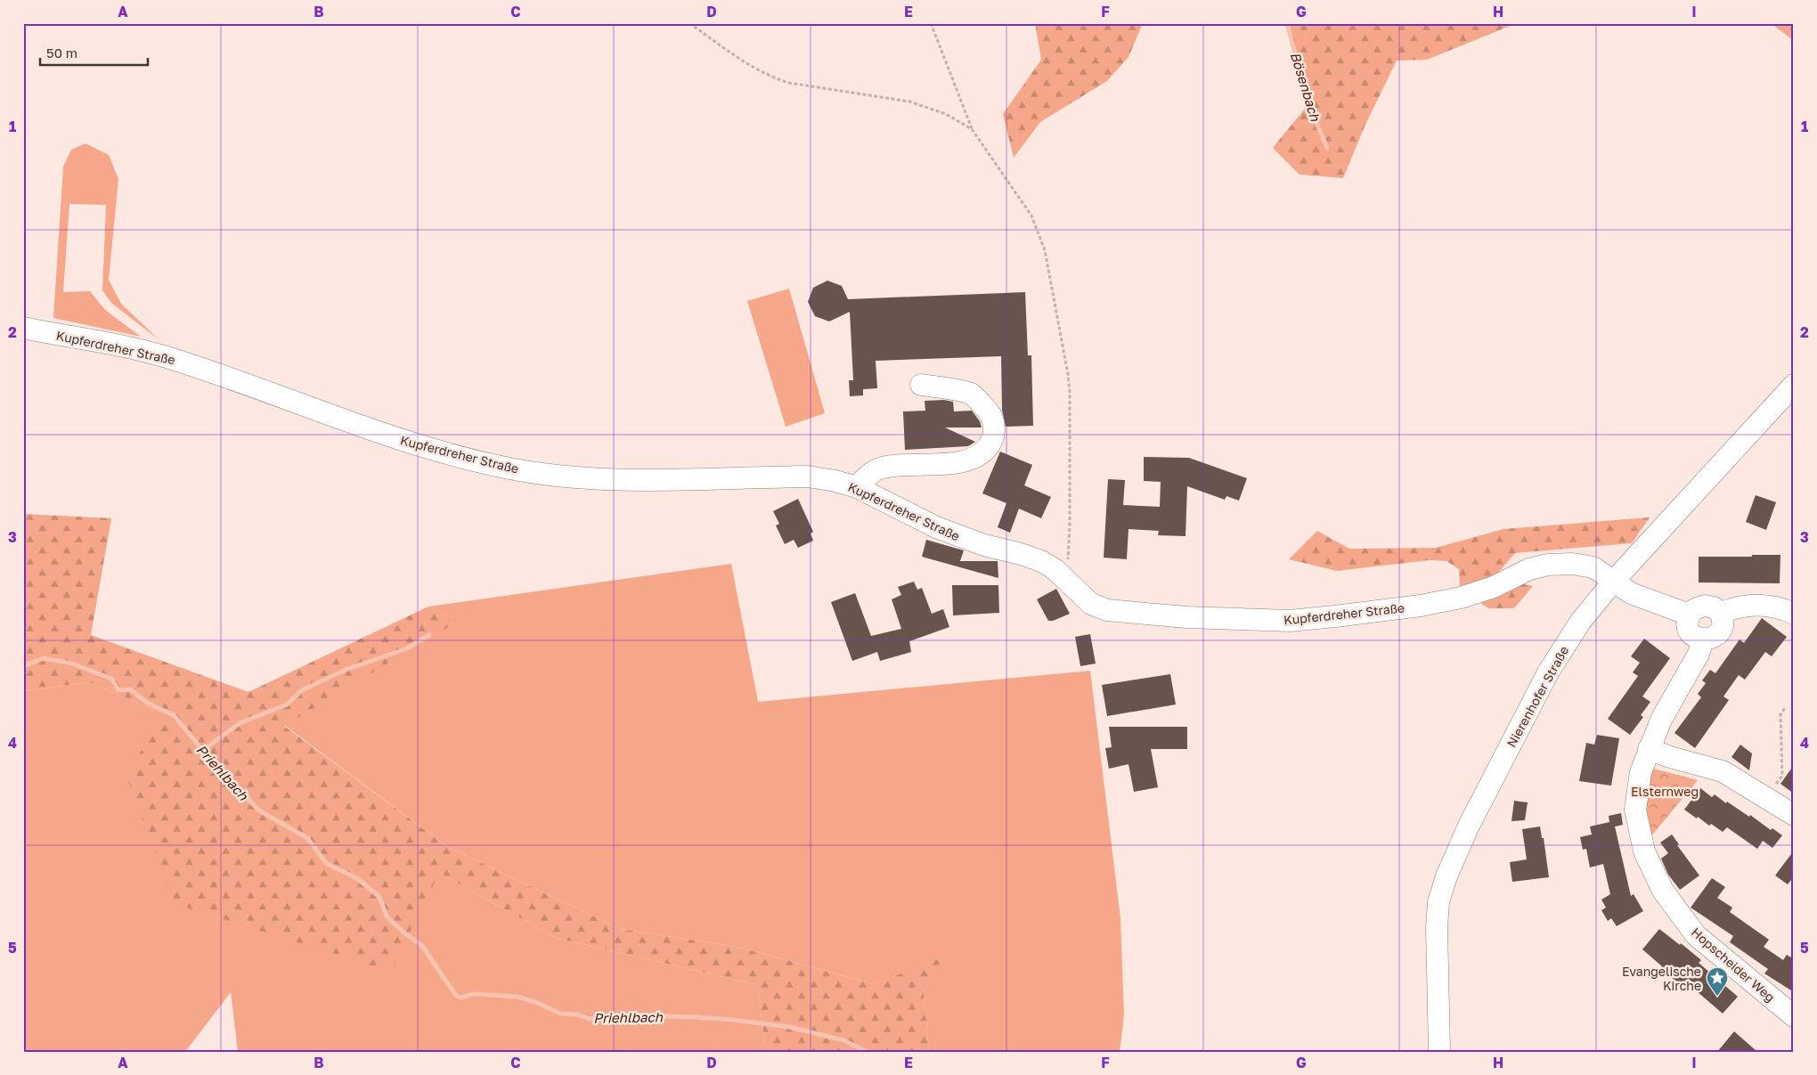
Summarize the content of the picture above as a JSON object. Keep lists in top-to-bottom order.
{
  "streets": {
    "street": ["Kupferdreher Straße", "Nierenhofer Straße", "Hopscheider Weg"]
  },
  "crossings": [
    ["Kupferdreher Straße", "Nierenhofer Straße"],
    ["Kupferdreher Straße", "Hopscheider Weg"]
  ],
  "water": ["Bösenbach", "Priehlbach"],
  "parks": ["Elsternweg"],
  "places": {
    "place": ["Evangelische Kirche"]
  },
  "scale_bar": "50 m",
  "grid": {
    "columns": [
      "A",
      "B",
      "C",
      "D",
      "E",
      "F",
      "G",
      "H",
      "I"
    ],
    "rows": [
      "1",
      "2",
      "3",
      "4",
      "5"
    ]
  }
}
